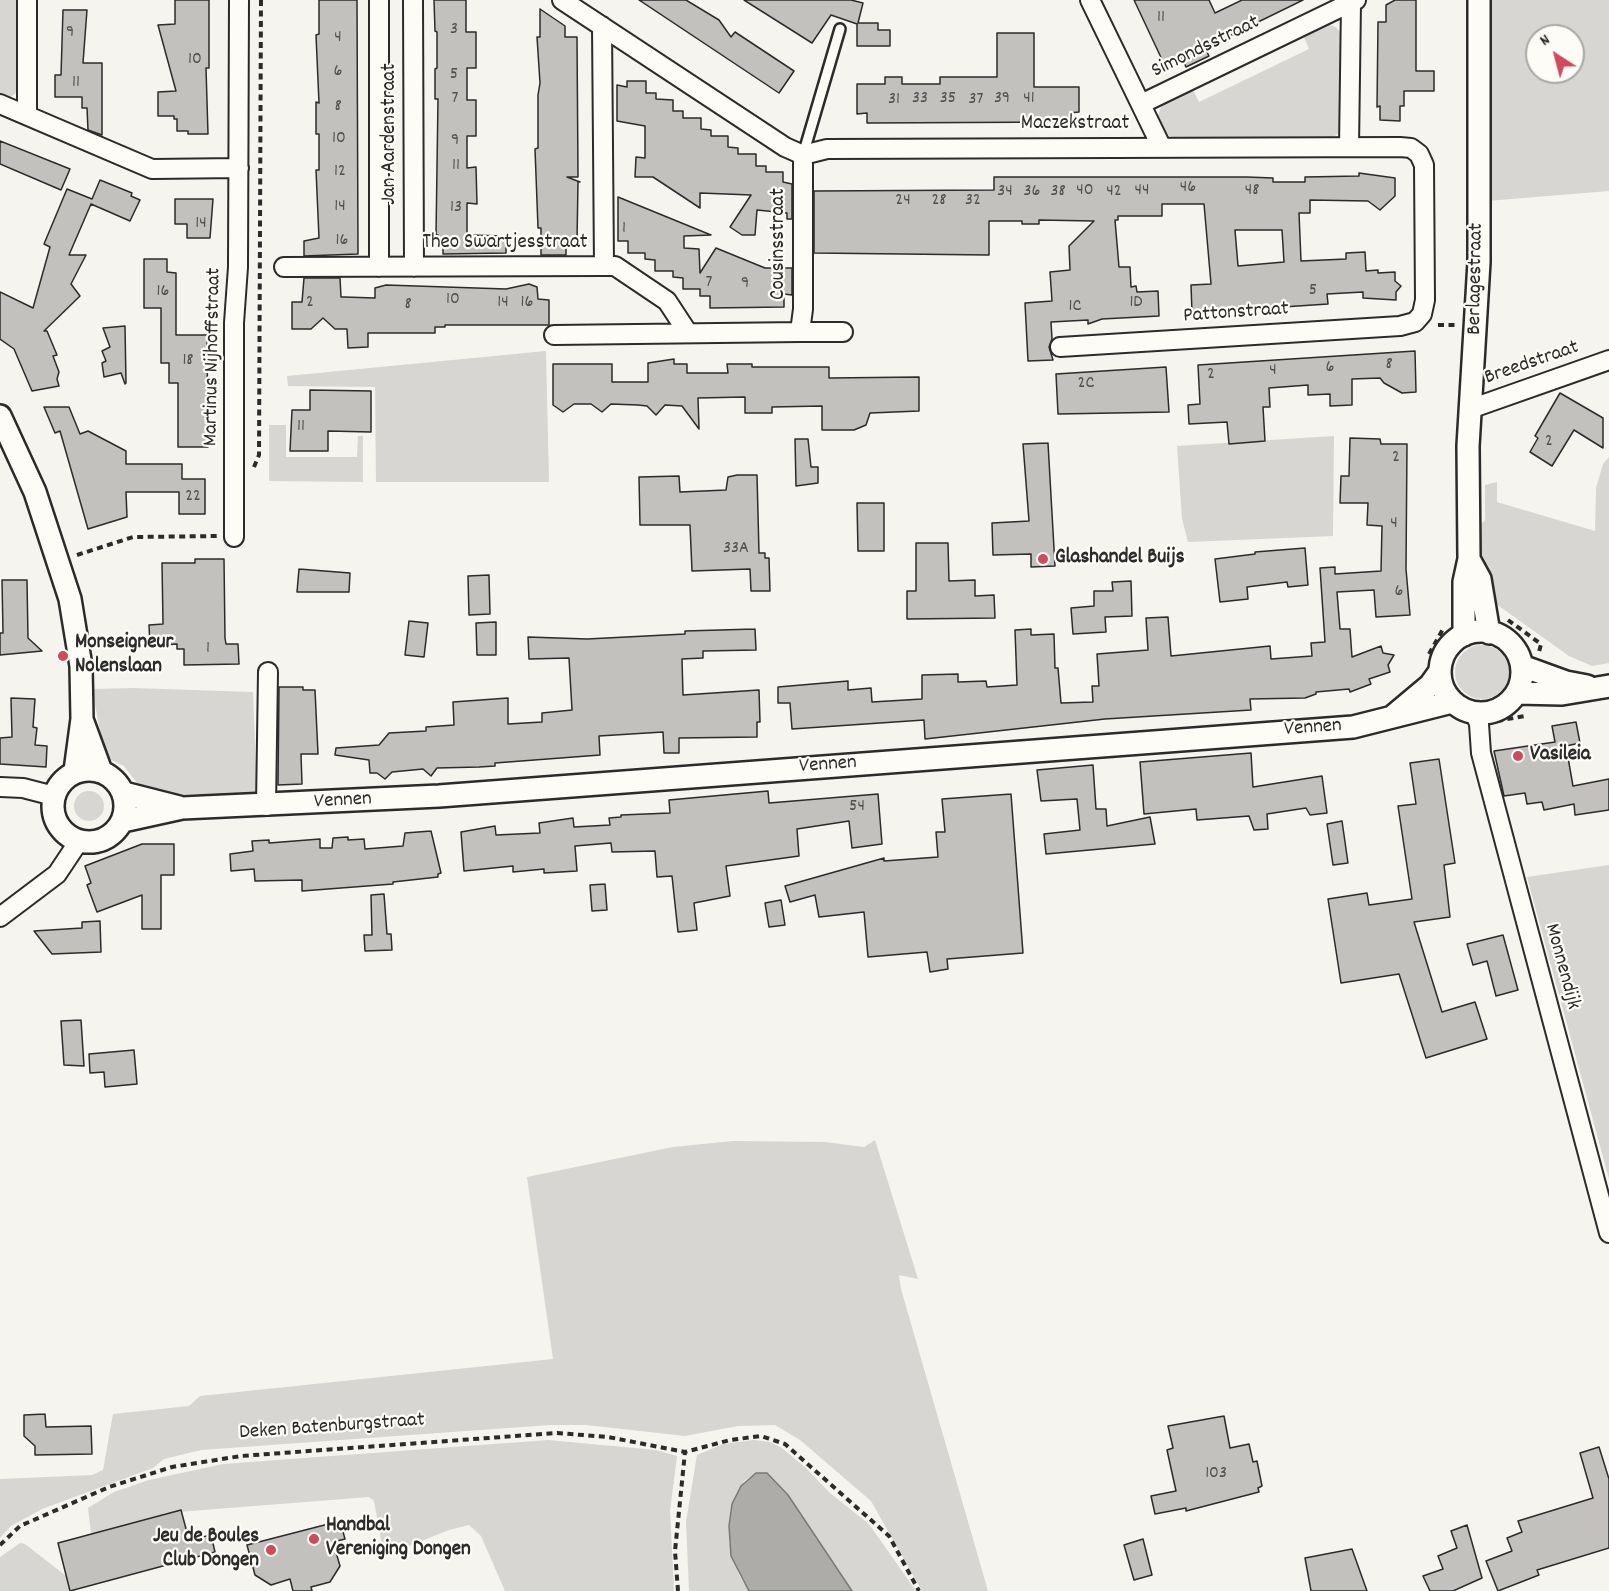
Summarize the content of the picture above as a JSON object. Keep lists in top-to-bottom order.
{
  "streets": {
    "street": [
      "Simondsstraat",
      "Maczekstraat",
      "Jan Aardenstraat",
      "Theo Swartjesstraat",
      "Cousinsstraat",
      "Berlagestraat",
      "Pattonstraat",
      "Martinus Nijhoffstraat",
      "Breedstraat",
      "Vennen",
      "Monnendijk"
    ],
    "path": ["Deken Batenburgstraat"]
  },
  "crossings": [
    ["Simondsstraat", "Maczekstraat"],
    ["Maczekstraat", "Cousinsstraat"],
    ["Maczekstraat", "Pattonstraat"],
    ["Jan Aardenstraat", "Theo Swartjesstraat"],
    ["Berlagestraat", "Breedstraat"],
    ["Berlagestraat", "Vennen"],
    ["Berlagestraat", "Monnendijk"],
    ["Vennen", "Monnendijk"]
  ],
  "places": [
    "Glashandel Buijs",
    "Monseigneur Nolenslaan",
    "Vasileia",
    "Handbal Vereniging Dongen",
    "Jeu de Boules Club Dongen"
  ],
  "house_numbers": [
    "11",
    "3",
    "9",
    "4",
    "10",
    "6",
    "5",
    "11",
    "7",
    "33",
    "35",
    "39",
    "41",
    "31",
    "37",
    "8",
    "10",
    "9",
    "11",
    "12",
    "46",
    "40",
    "44",
    "48",
    "34",
    "36",
    "38",
    "42",
    "24",
    "28",
    "32",
    "14",
    "13",
    "14",
    "1",
    "16",
    "7",
    "9",
    "5",
    "16",
    "10",
    "2",
    "14",
    "16",
    "1D",
    "8",
    "1C",
    "18",
    "8",
    "6",
    "4",
    "2",
    "2C",
    "11",
    "2",
    "2",
    "22",
    "4",
    "33A",
    "6",
    "1",
    "54",
    "103"
  ],
  "north": "top left"
}
